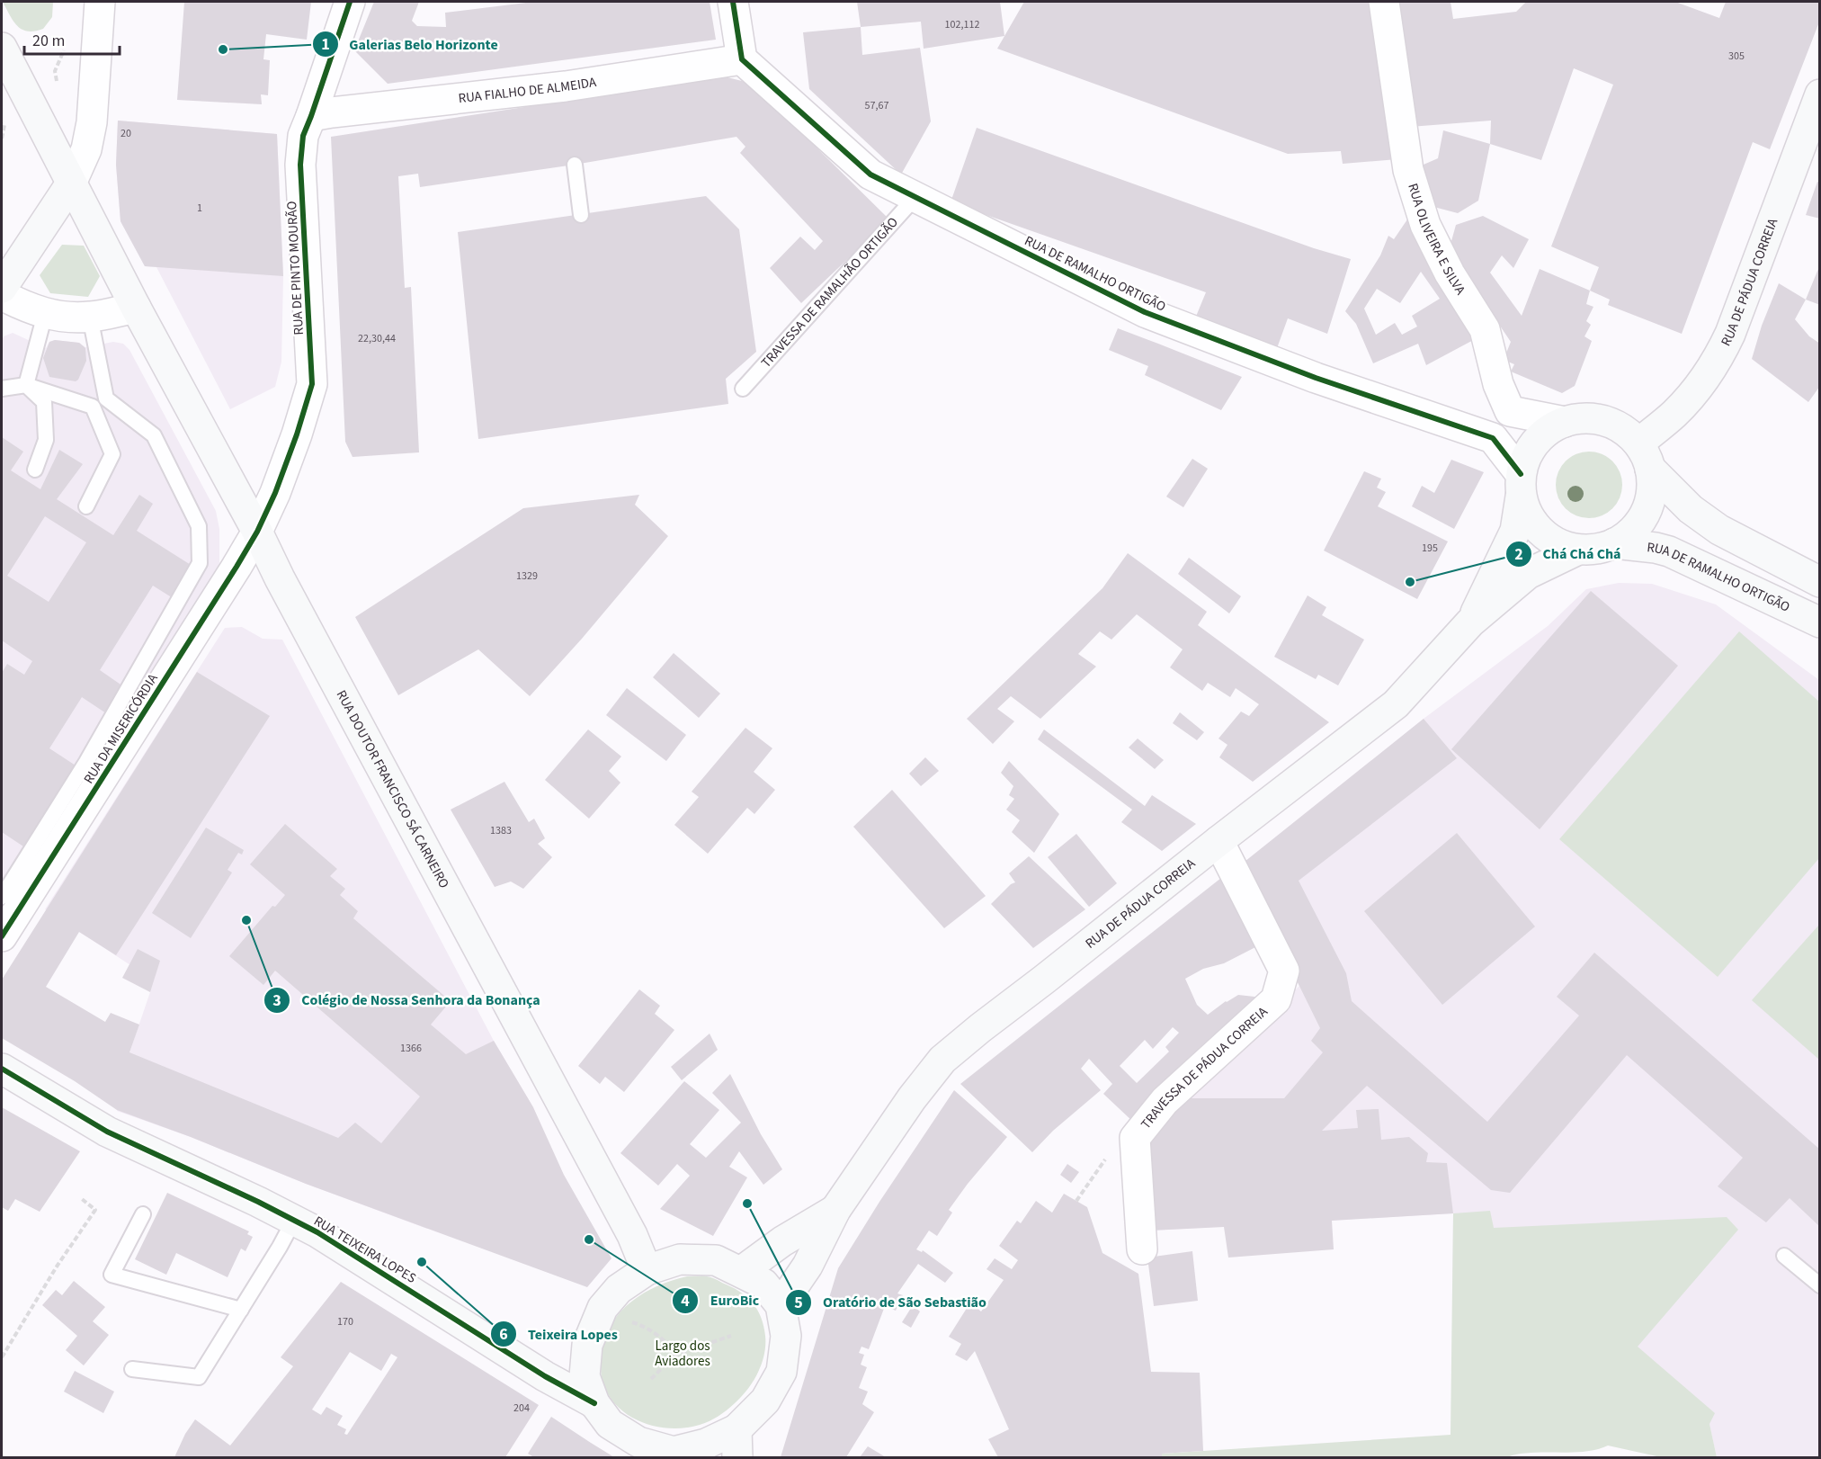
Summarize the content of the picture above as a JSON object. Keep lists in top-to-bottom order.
{
  "streets": {
    "main road": [
      "RUA DE RAMALHO ORTIGÃO",
      "RUA DE PÁDUA CORREIA",
      "RUA DOUTOR FRANCISCO SÁ CARNEIRO",
      "RUA TEIXEIRA LOPES"
    ],
    "street": [
      "RUA FIALHO DE ALMEIDA",
      "RUA OLIVEIRA E SILVA",
      "RUA DE PINTO MOURÃO",
      "RUA DA MISERICÓRDIA",
      "TRAVESSA DE PÁDUA CORREIA"
    ],
    "lane": ["TRAVESSA DE RAMALHÃO ORTIGÃO"]
  },
  "crossings": [
    ["RUA FIALHO DE ALMEIDA", "RUA DE PINTO MOURÃO"],
    ["RUA FIALHO DE ALMEIDA", "RUA DE RAMALHO ORTIGÃO"],
    ["RUA DE PINTO MOURÃO", "RUA DA MISERICÓRDIA"],
    ["RUA DE PINTO MOURÃO", "RUA DOUTOR FRANCISCO SÁ CARNEIRO"],
    ["RUA DE RAMALHO ORTIGÃO", "RUA DE PÁDUA CORREIA"],
    ["RUA DE RAMALHO ORTIGÃO", "TRAVESSA DE RAMALHÃO ORTIGÃO"],
    ["RUA DE PÁDUA CORREIA", "TRAVESSA DE PÁDUA CORREIA"],
    ["RUA DA MISERICÓRDIA", "RUA DOUTOR FRANCISCO SÁ CARNEIRO"]
  ],
  "parks": ["Largo dos Aviadores"],
  "places": [
    "Galerias Belo Horizonte",
    "Chá Chá Chá",
    "Colégio de Nossa Senhora da Bonança",
    "Oratório de São Sebastião",
    "EuroBic",
    "Teixeira Lopes"
  ],
  "house_numbers": [
    "102,112",
    "305",
    "57,67",
    "20",
    "1",
    "22,30,44",
    "195",
    "1329",
    "1383",
    "1366",
    "170",
    "204"
  ],
  "scale_bar": "20 m"
}
